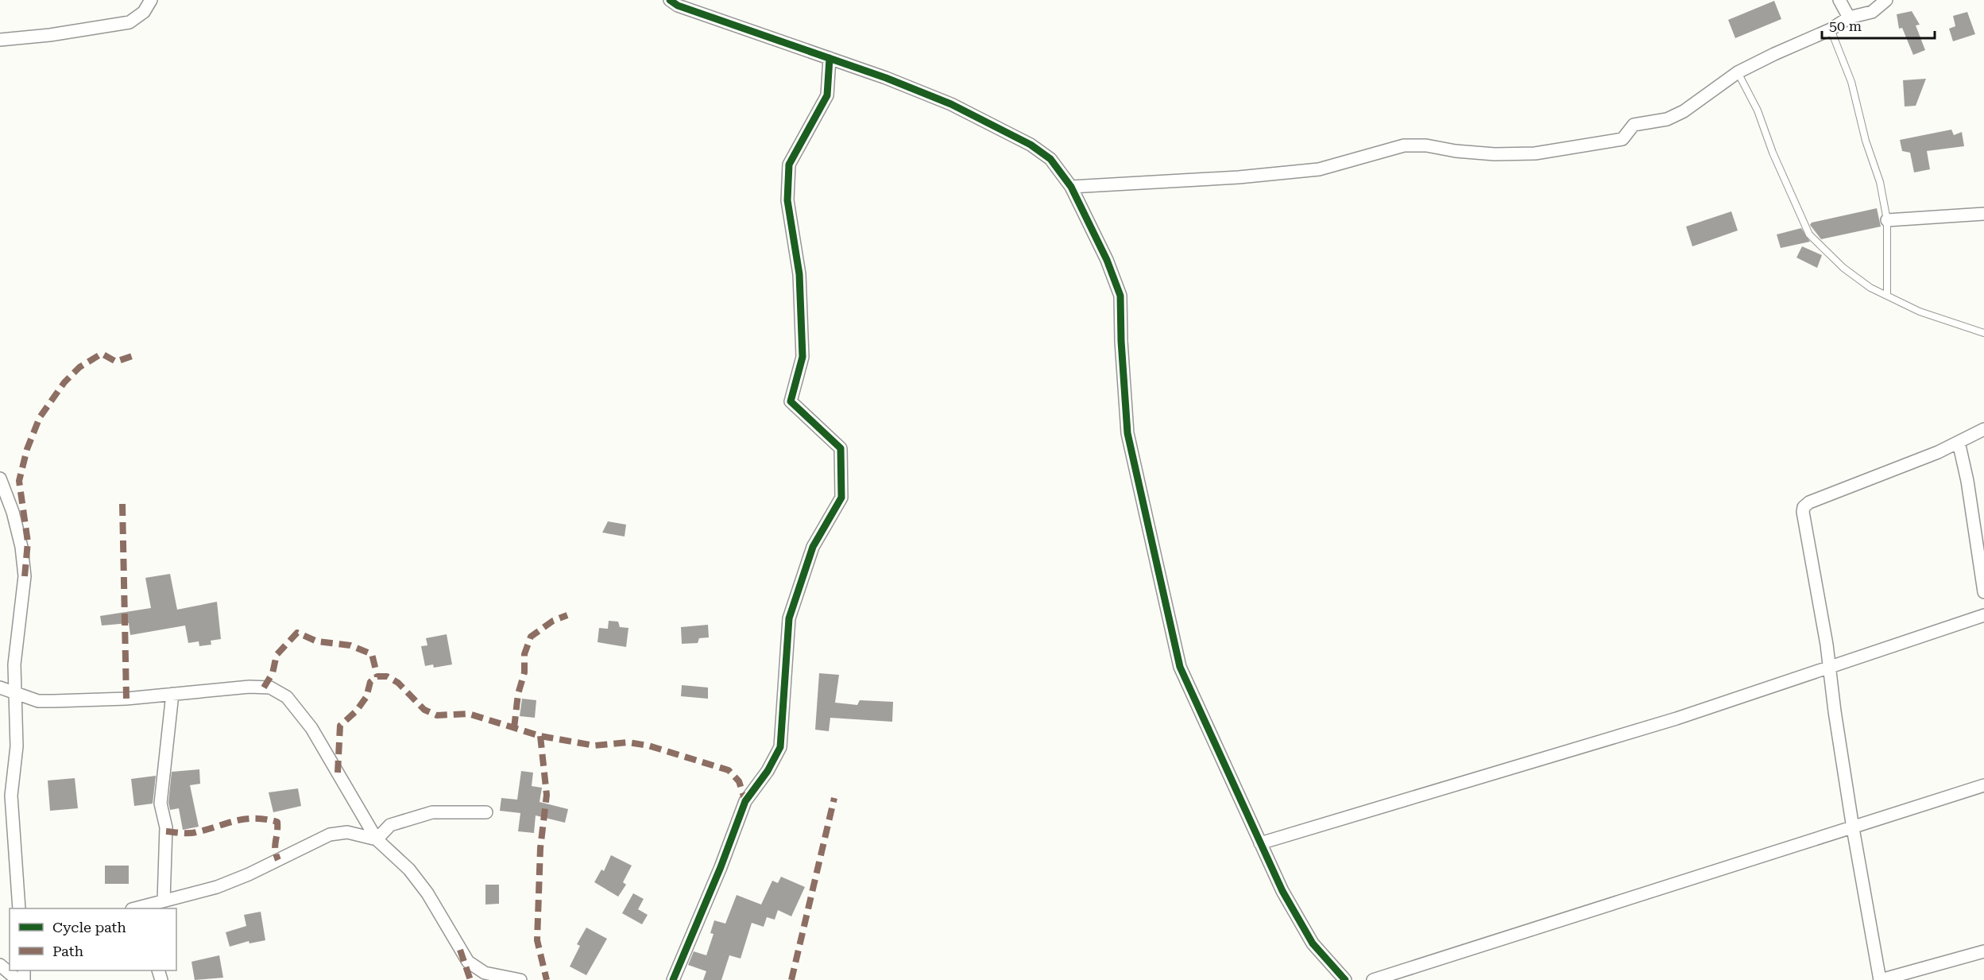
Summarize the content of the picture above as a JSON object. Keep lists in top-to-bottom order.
{
  "legend": ["Cycle path", "Path"],
  "scale_bar": "50 m"
}
